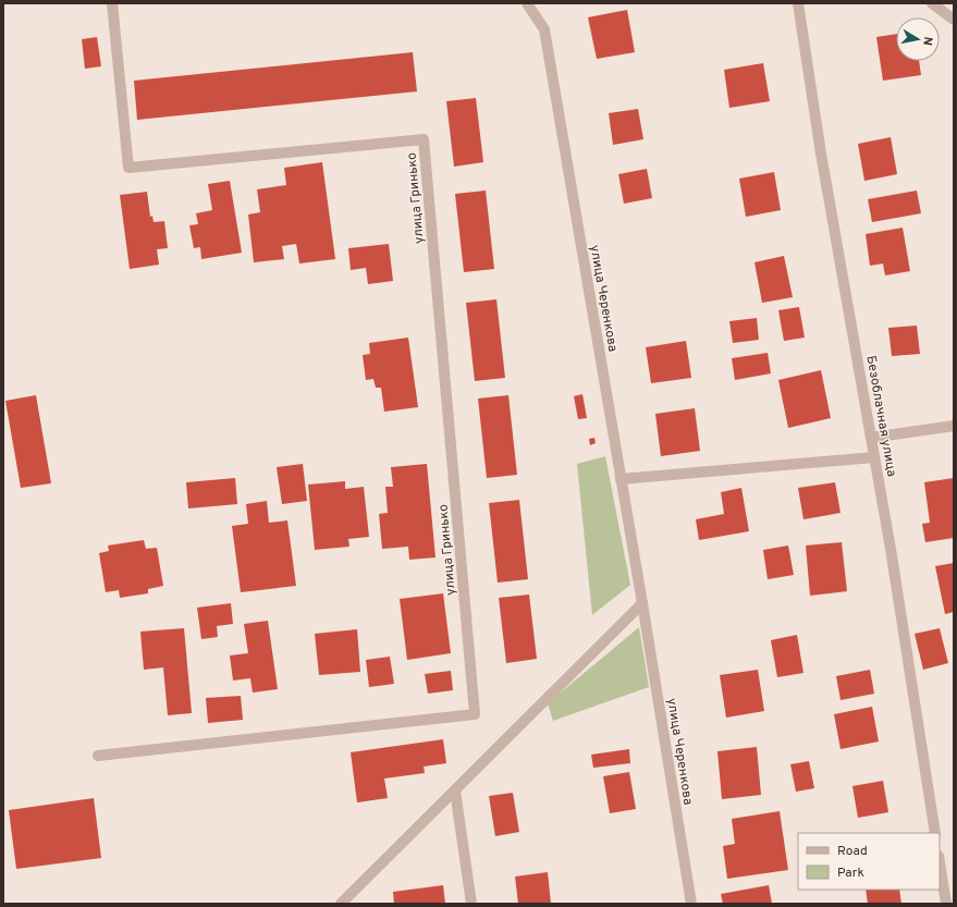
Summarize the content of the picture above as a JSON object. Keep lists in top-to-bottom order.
{
  "streets": {
    "street": ["улица Гринько", "улица Черенкова", "Безоблачная улица"]
  },
  "legend": ["Road", "Park"],
  "north": "right"
}
